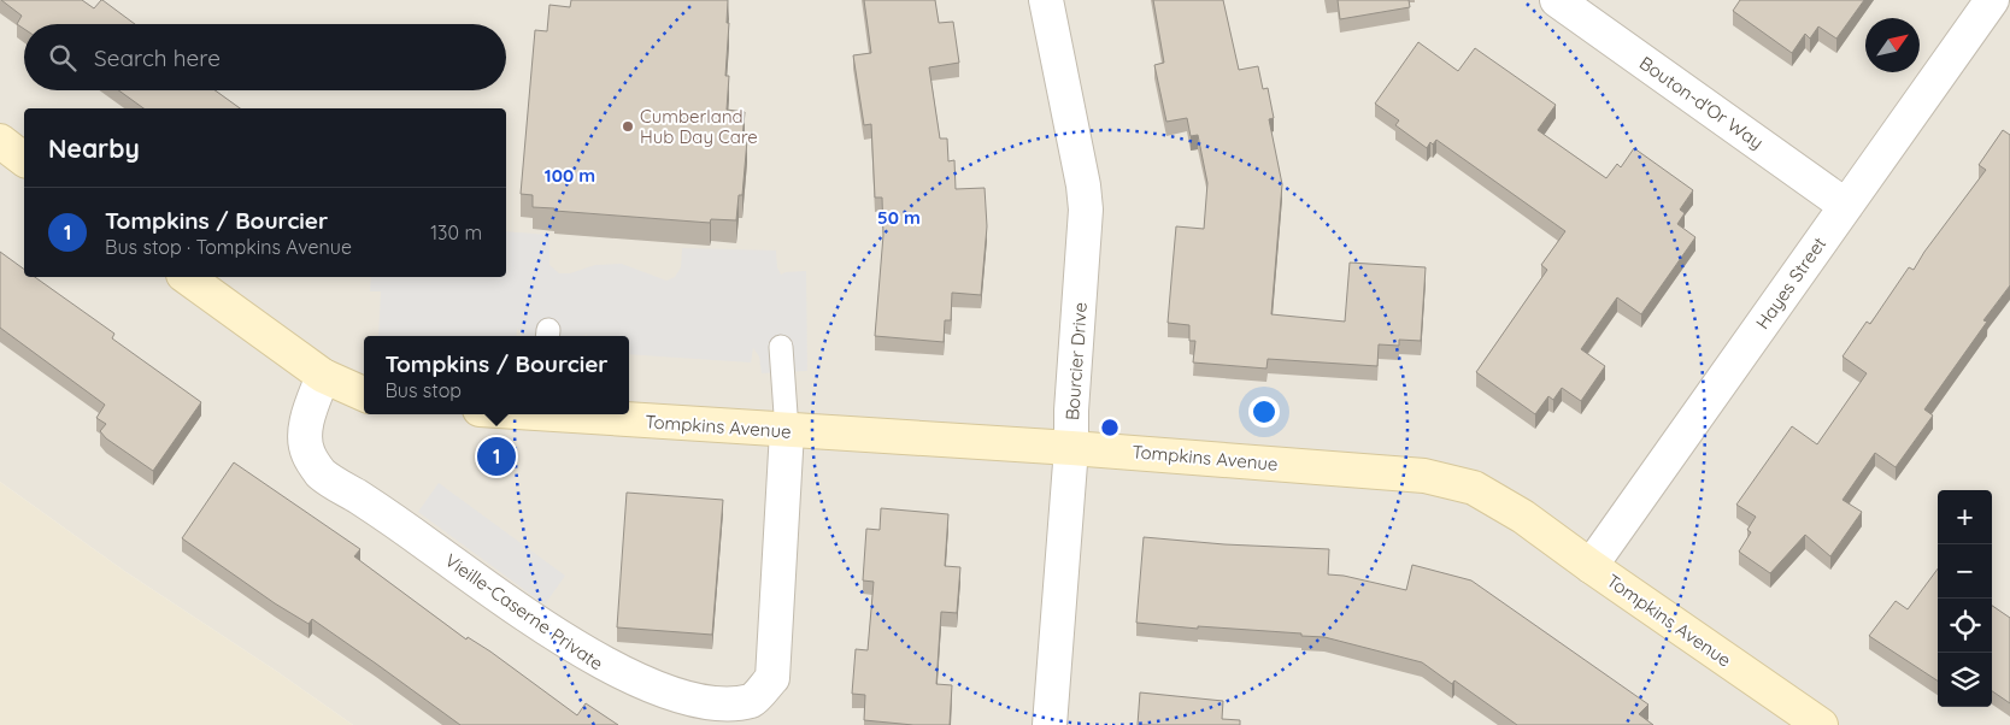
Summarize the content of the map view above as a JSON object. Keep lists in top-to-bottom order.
{
  "streets": {
    "street": [
      "Bouton-d'Or Way",
      "Hayes Street",
      "Bourcier Drive",
      "Tompkins Avenue",
      "Vieille-Caserne Private"
    ]
  },
  "crossings": [
    ["Bouton-d'Or Way", "Hayes Street"],
    ["Hayes Street", "Tompkins Avenue"],
    ["Bourcier Drive", "Tompkins Avenue"],
    ["Tompkins Avenue", "Vieille-Caserne Private"]
  ],
  "places": ["Cumberland Hub Day Care"],
  "north": "top right",
  "page": {
    "search": "Search here",
    "heading": "Nearby",
    "list": [
      {
        "mark": "1",
        "name": "Tompkins / Bourcier",
        "note": "Bus stop · Tompkins Avenue",
        "value": "130 m"
      }
    ],
    "popup": ["Tompkins / Bourcier", "Bus stop"],
    "pins": "1",
    "map_buttons": ["+", "−"]
  },
  "rings": ["100 m", "50 m"]
}
